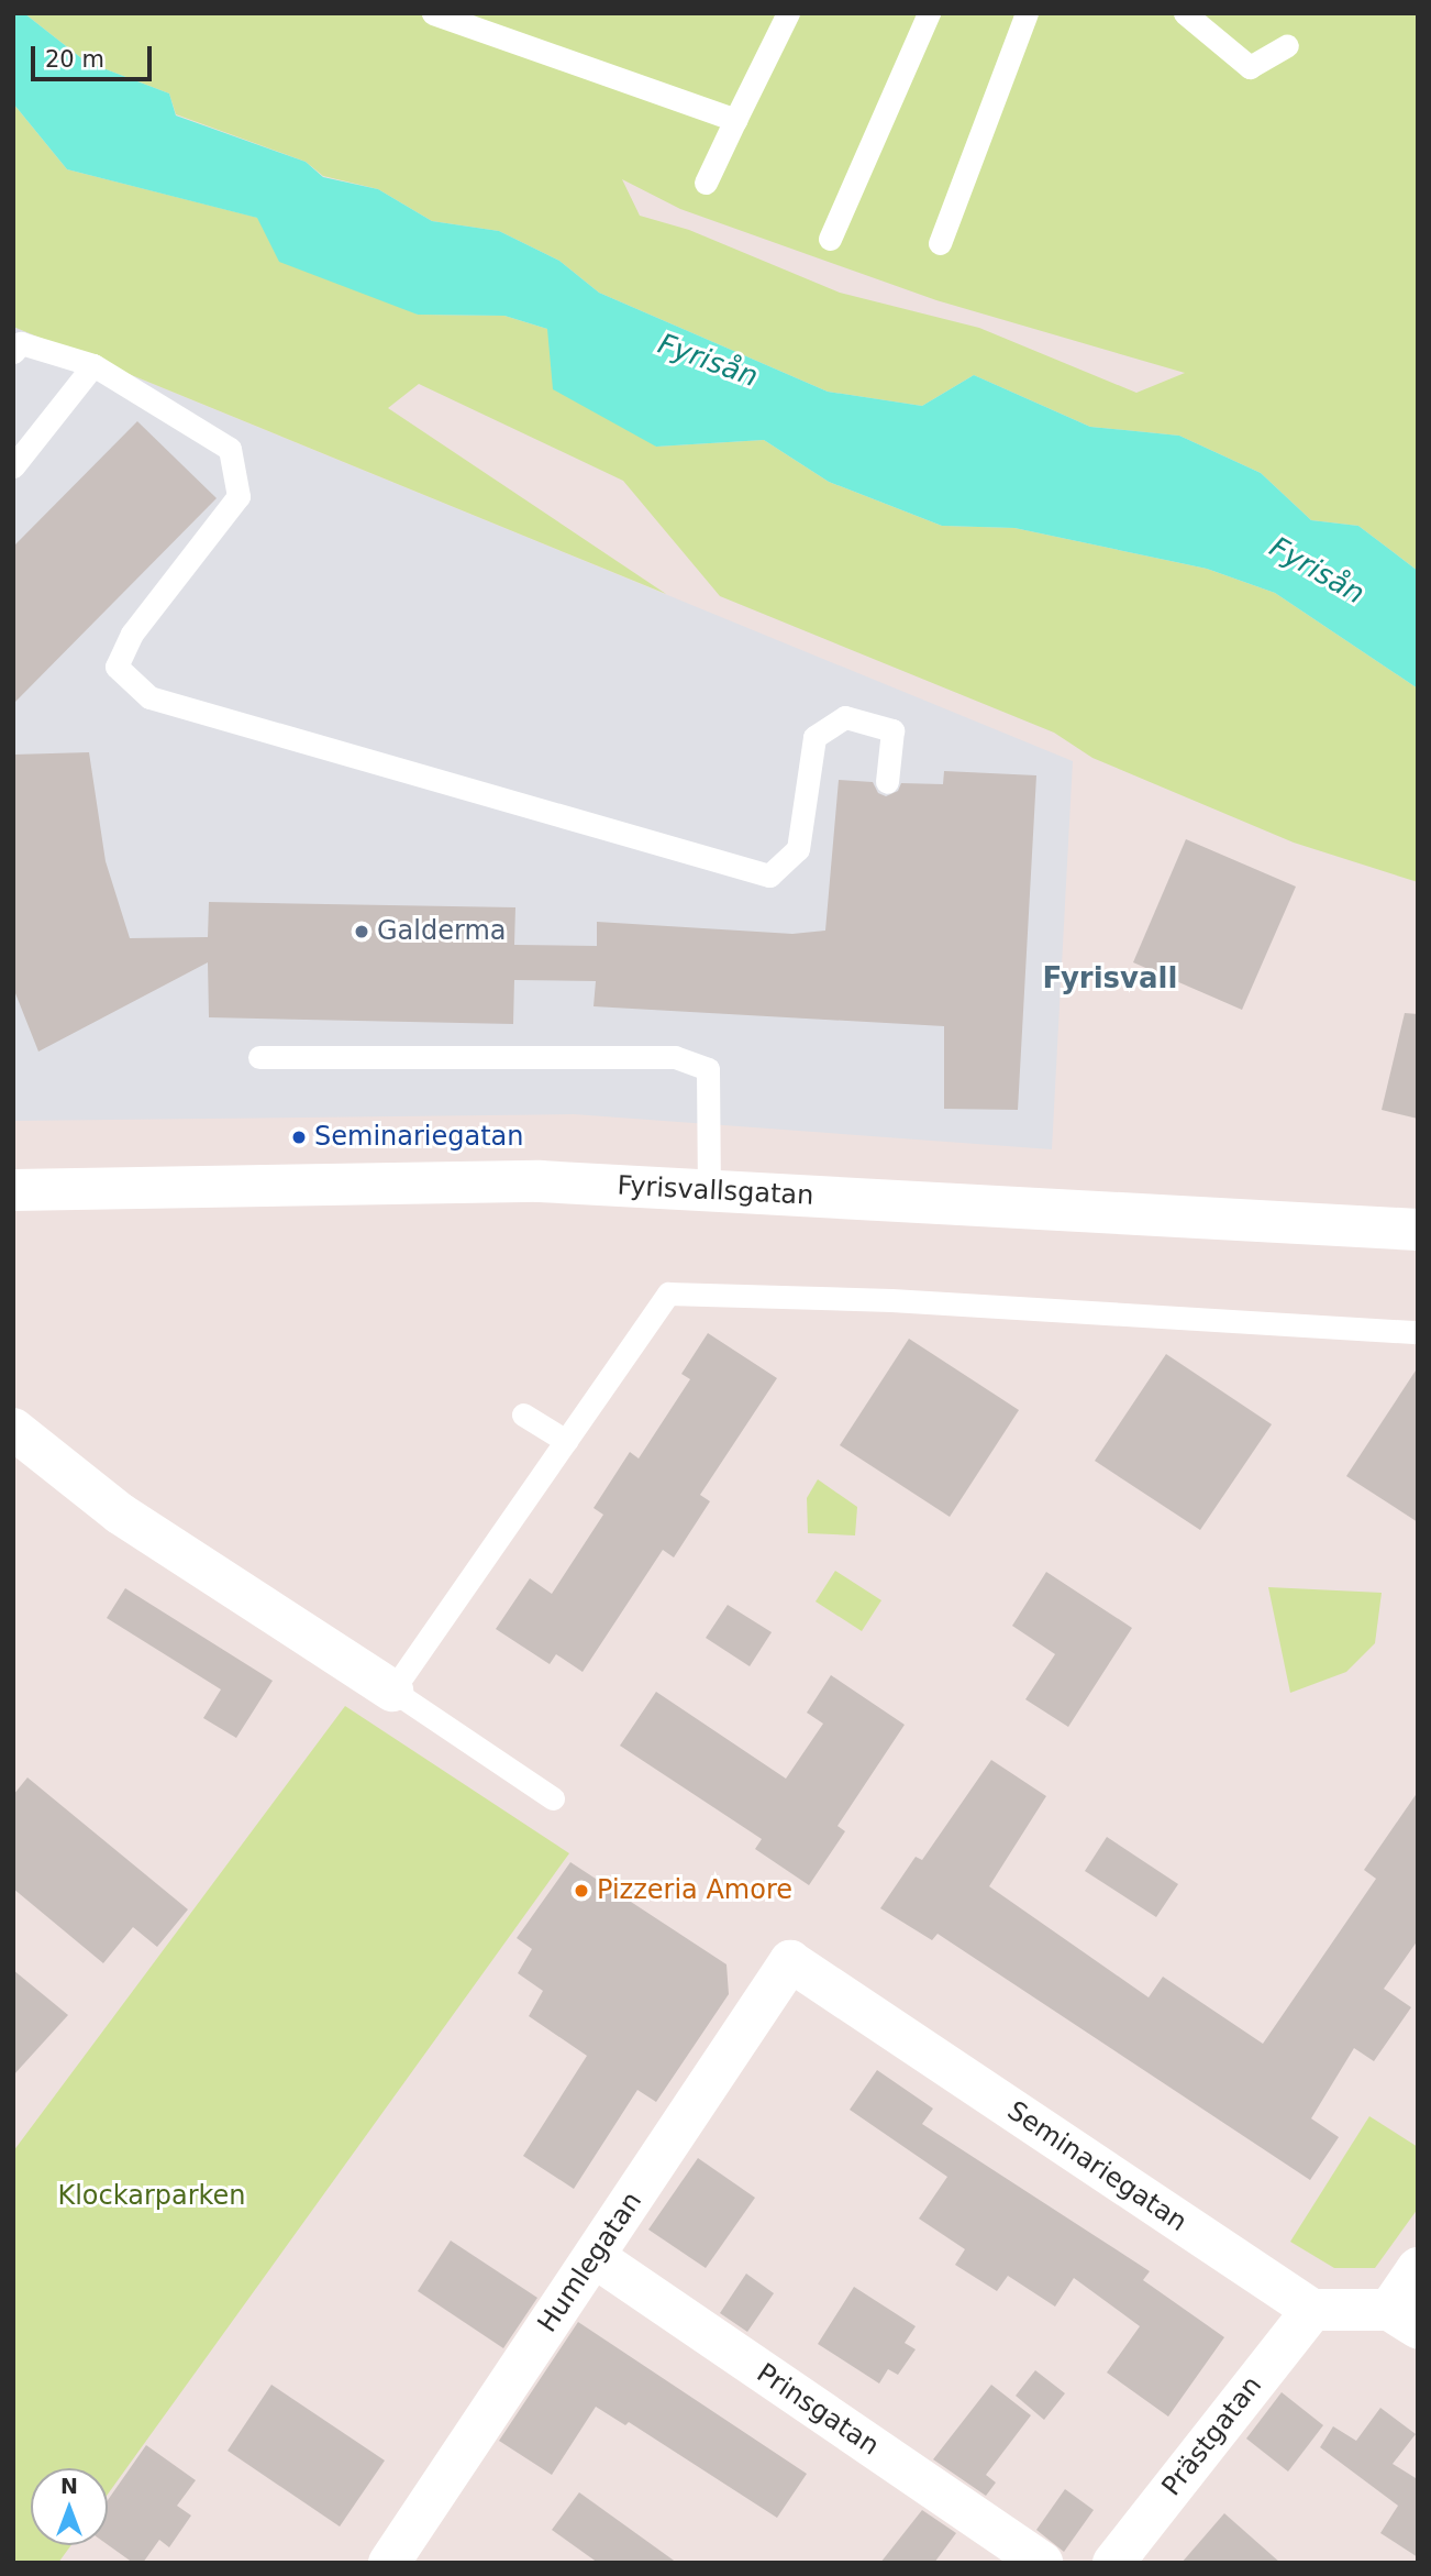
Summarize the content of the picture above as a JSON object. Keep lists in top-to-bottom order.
{
  "streets": {
    "street": [
      "Fyrisvallsgatan",
      "Seminariegatan",
      "Humlegatan",
      "Prinsgatan",
      "Prästgatan"
    ]
  },
  "crossings": [
    ["Seminariegatan", "Humlegatan"],
    ["Seminariegatan", "Prästgatan"],
    ["Humlegatan", "Prinsgatan"]
  ],
  "districts": ["Fyrisvall"],
  "water": ["Fyrisån"],
  "parks": ["Klockarparken"],
  "places": ["Galderma", "Seminariegatan", "Pizzeria Amore"],
  "scale_bar": "20 m",
  "north": "top"
}
